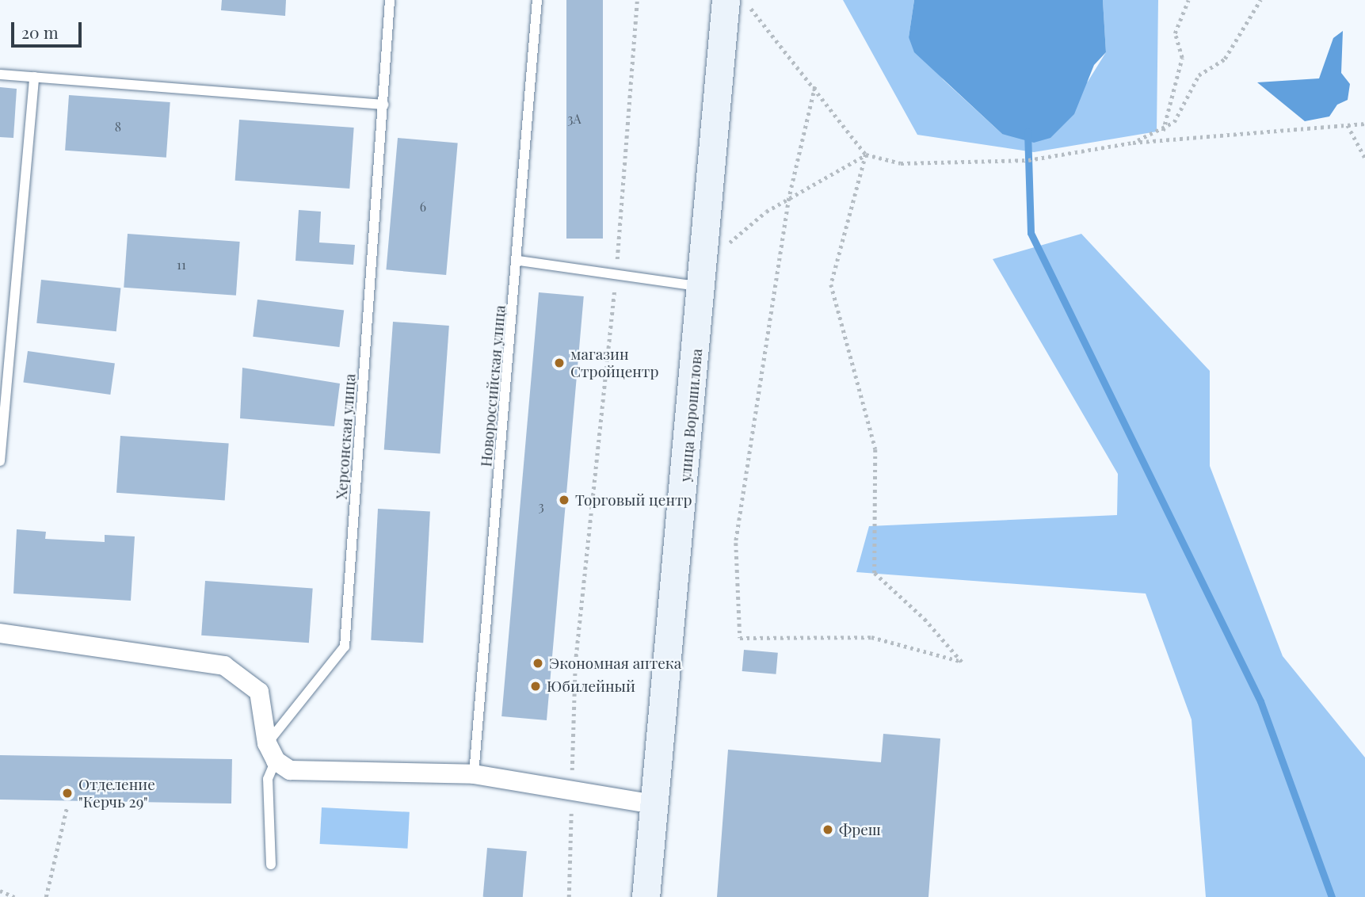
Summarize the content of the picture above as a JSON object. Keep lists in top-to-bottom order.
{
  "streets": {
    "main road": ["улица Ворошилова"],
    "lane": ["Новороссийская улица", "Херсонская улица"]
  },
  "places": [
    "магазин Стройцентр",
    "Торговый центр",
    "Экономная аптека",
    "Юбилейный",
    "Отделение \"Керчь 29\"",
    "Фреш"
  ],
  "house_numbers": [
    "3А",
    "8",
    "6",
    "11",
    "3"
  ],
  "scale_bar": "20 m"
}
